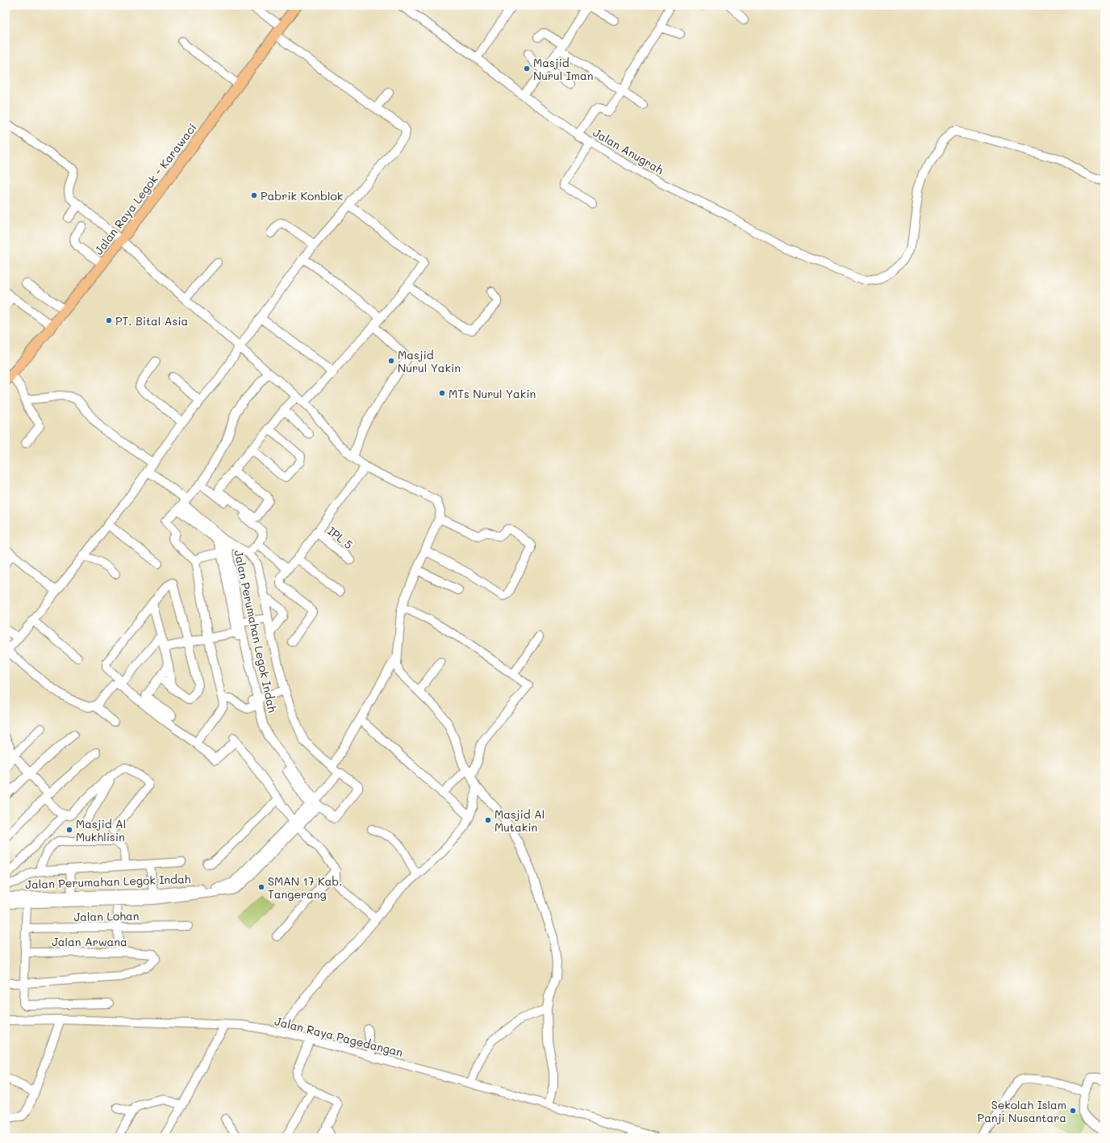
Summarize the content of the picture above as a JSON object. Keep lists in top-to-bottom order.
{
  "streets": {
    "main road": ["Jalan Raya Legok - Karawaci"],
    "street": [
      "Jalan Anugrah",
      "IPL 5",
      "Jalan Perumahan Legok Indah",
      "Jalan Lohan",
      "Jalan Arwana",
      "Jalan Raya Pagedangan"
    ]
  },
  "places": [
    "Masjid Nurul Iman",
    "Pabrik Konblok",
    "PT. Bital Asia",
    "Masjid Nurul Yakin",
    "MTs Nurul Yakin",
    "Masjid Al Mutakin",
    "Masjid Al Mukhlisin",
    "SMAN 17 Kab. Tangerang",
    "Sekolah Islam Panji Nusantara"
  ]
}
